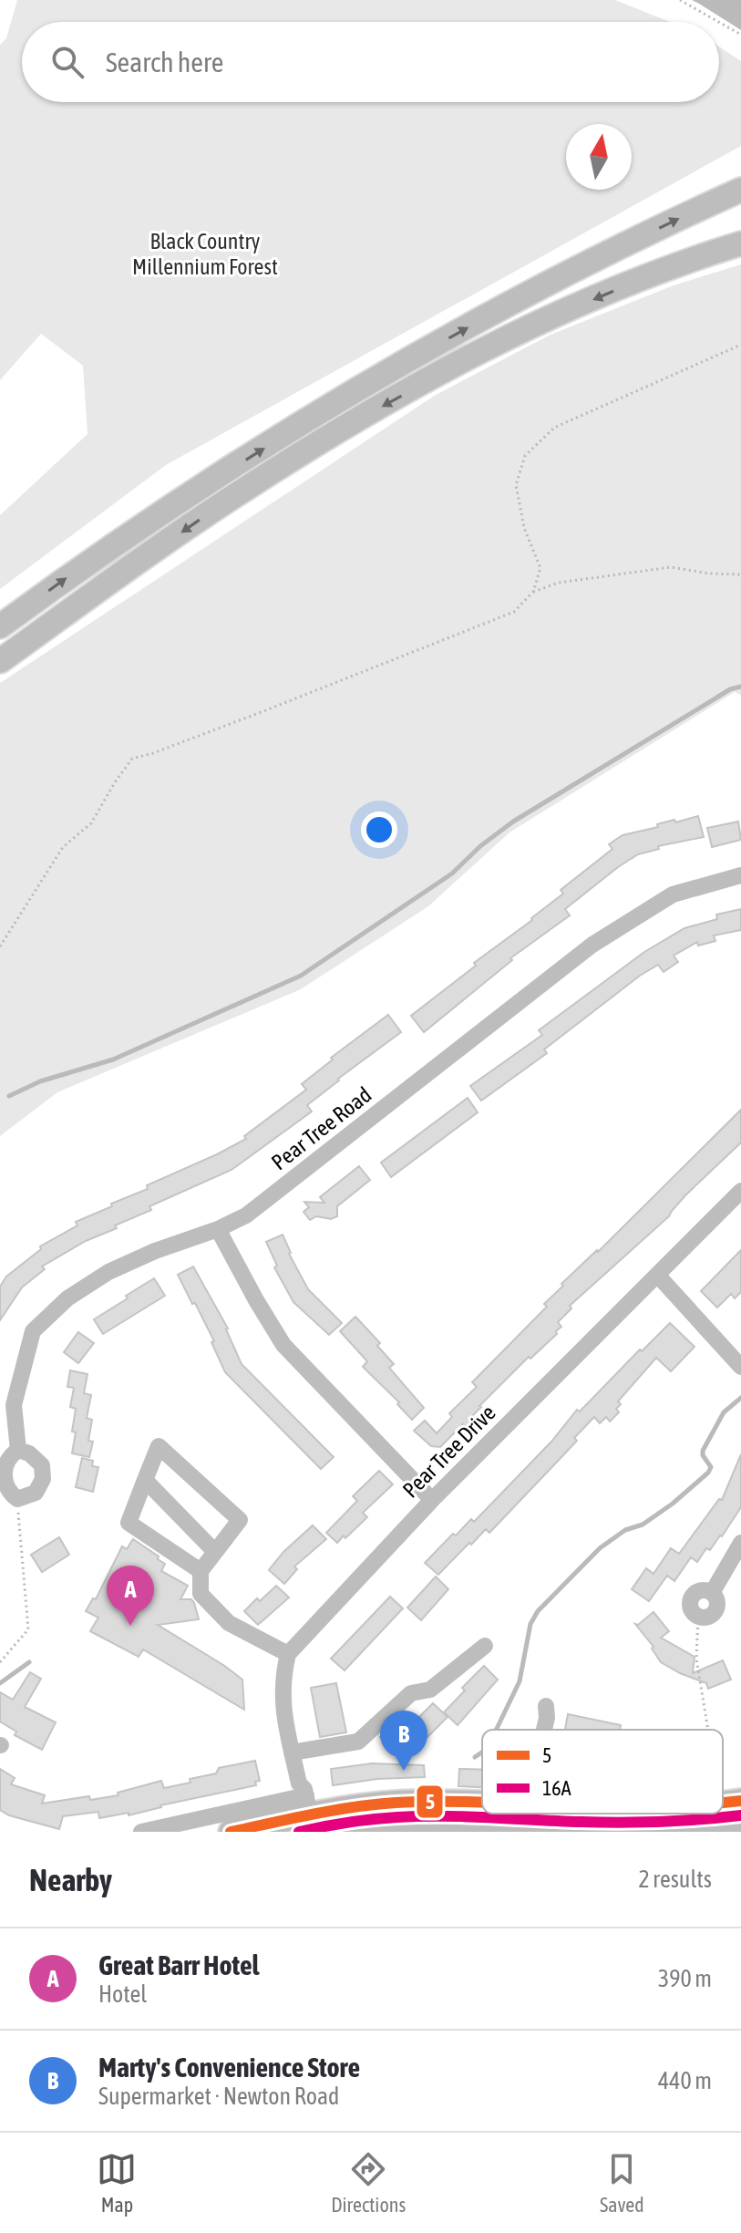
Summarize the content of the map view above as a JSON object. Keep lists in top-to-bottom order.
{
  "streets": {
    "street": ["Pear Tree Road", "Pear Tree Drive"]
  },
  "parks": ["Black Country Millennium Forest"],
  "lines": ["transit line 5", "transit line 16A"],
  "legend": ["5", "16A"],
  "north": "top",
  "page": {
    "search": "Search here",
    "pins": ["A", "B"],
    "heading": ["Nearby", "2 results"],
    "list": [
      {
        "mark": "A",
        "name": "Great Barr Hotel",
        "note": "Hotel",
        "value": "390 m"
      },
      {
        "mark": "B",
        "name": "Marty's Convenience Store",
        "note": "Supermarket · Newton Road",
        "value": "440 m"
      }
    ],
    "nav": ["Map", "Directions", "Saved"]
  }
}
